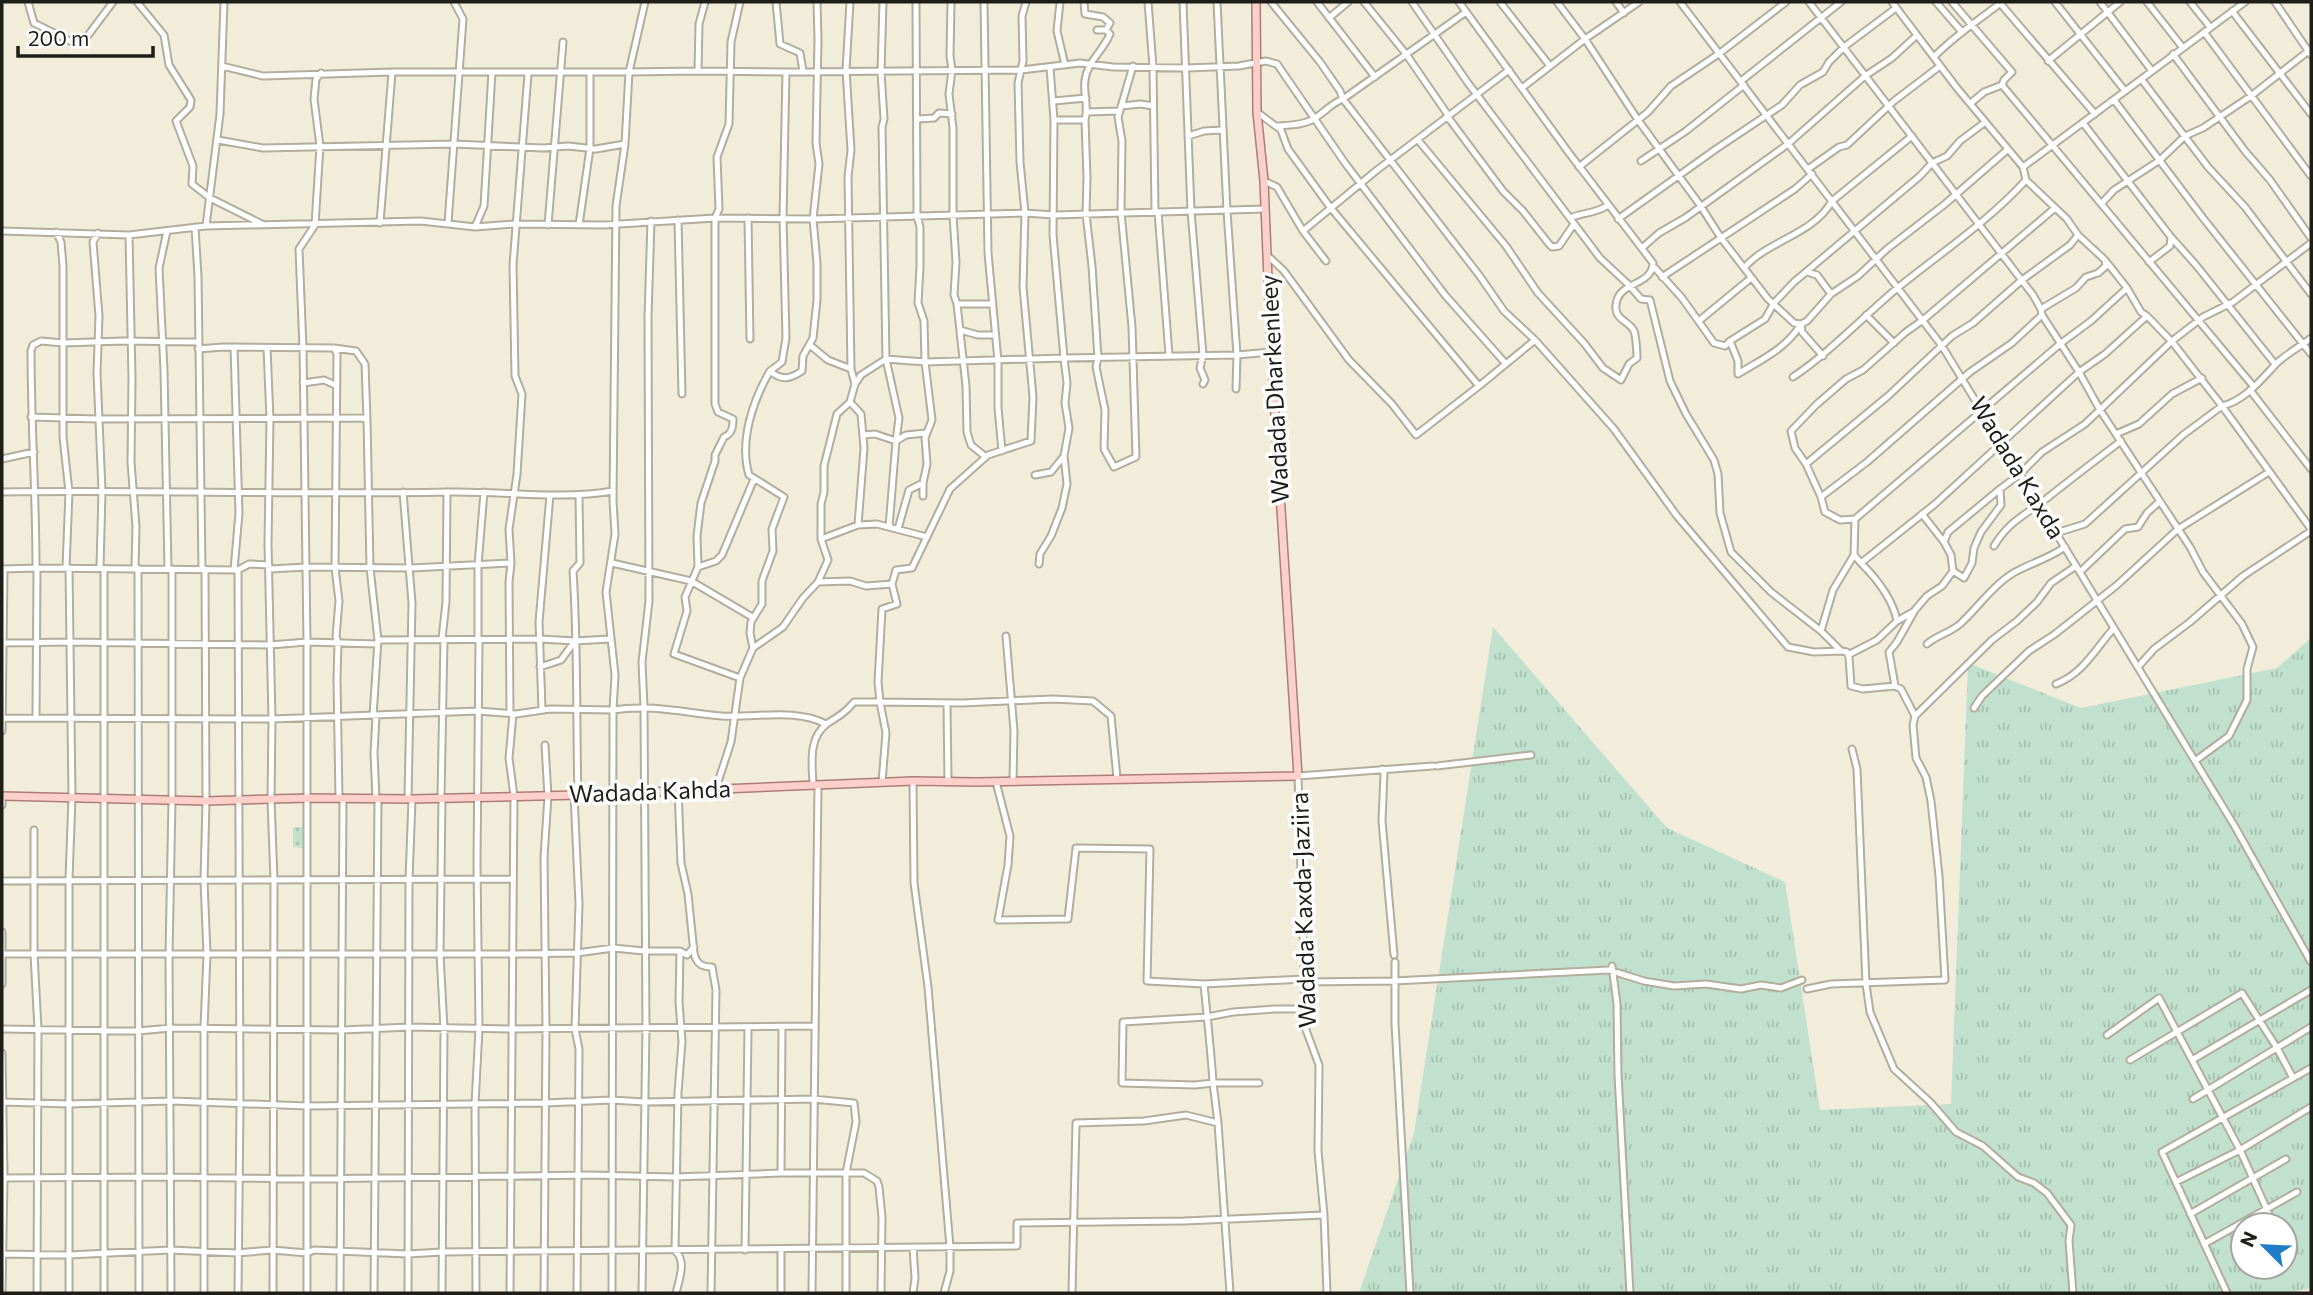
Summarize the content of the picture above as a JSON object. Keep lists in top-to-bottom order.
{
  "streets": {
    "main road": ["Wadada Dharkenleey", "Wadada Kahda"],
    "street": ["Wadada Kaxda", "Wadada Kaxda-Jaziira"]
  },
  "crossings": [
    ["Wadada Dharkenleey", "Wadada Kahda"],
    ["Wadada Dharkenleey", "Wadada Kaxda-Jaziira"],
    ["Wadada Kahda", "Wadada Kaxda-Jaziira"]
  ],
  "scale_bar": "200 m",
  "north": "top left"
}
